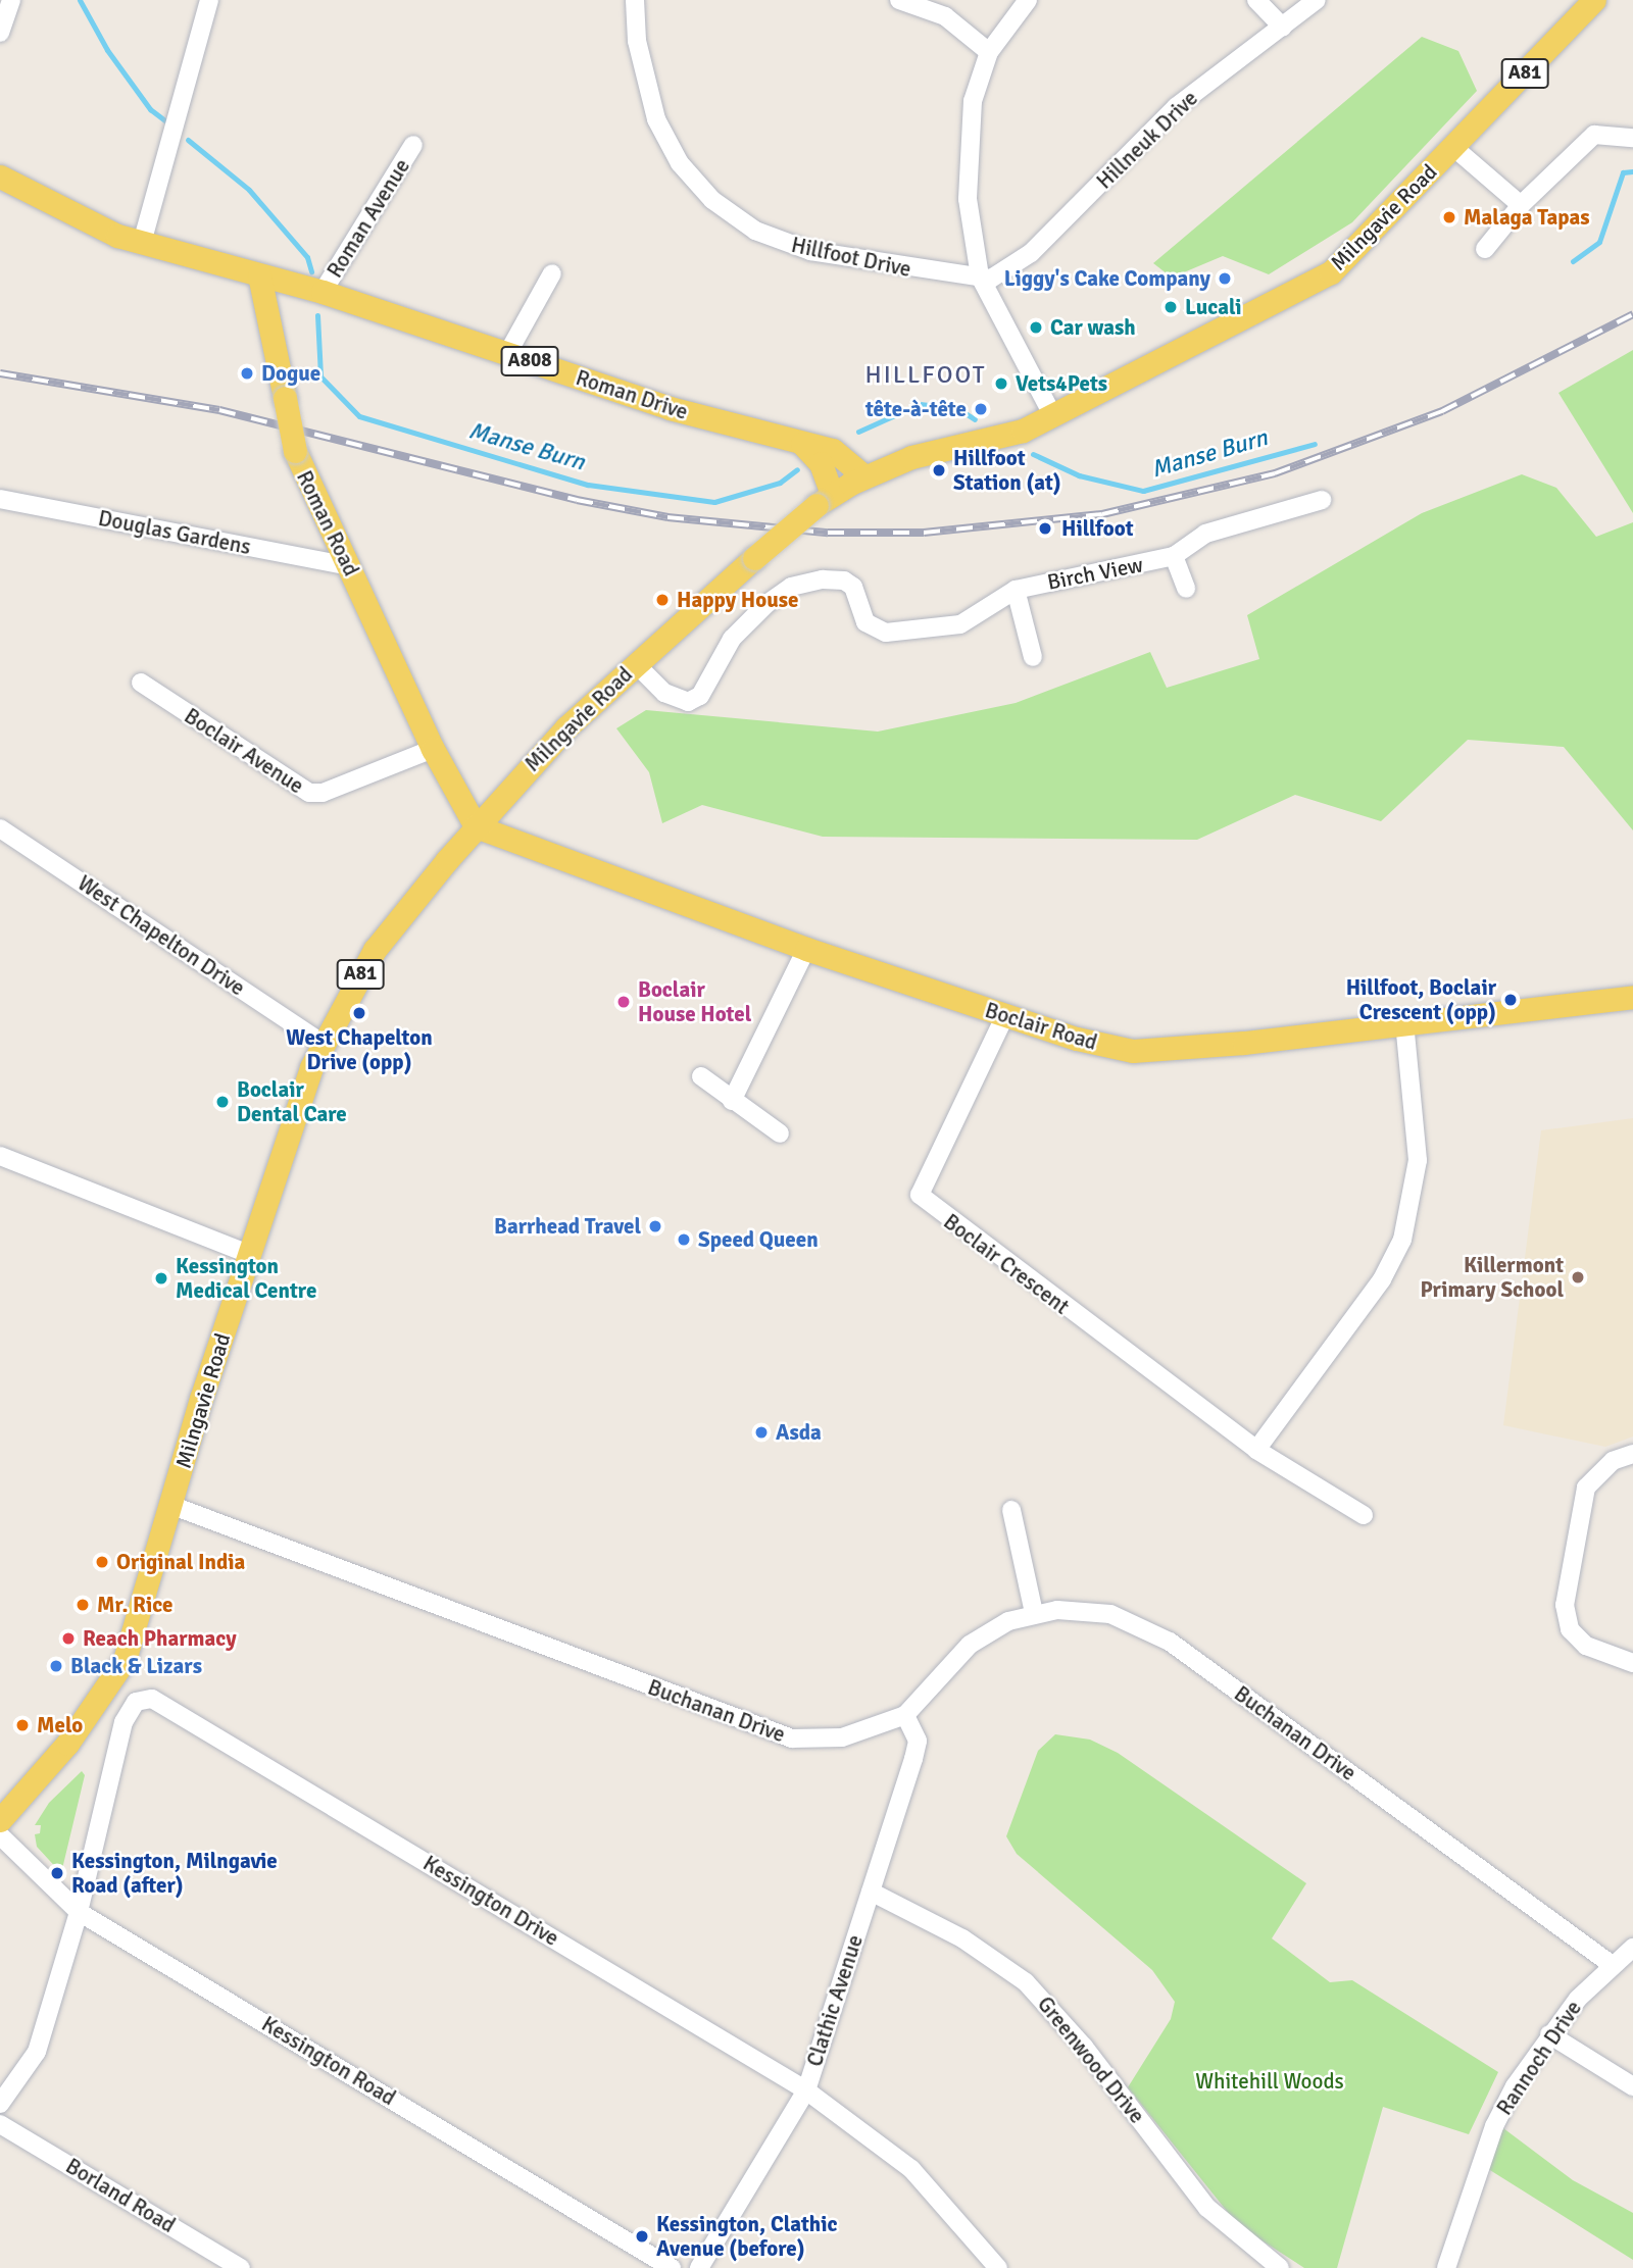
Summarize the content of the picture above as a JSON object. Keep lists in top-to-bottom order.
{
  "streets": {
    "main road": [
      "A81",
      "Milngavie Road",
      "A808",
      "Roman Drive",
      "Roman Road",
      "Boclair Road"
    ],
    "street": [
      "Hillneuk Drive",
      "Roman Avenue",
      "Hillfoot Drive",
      "Douglas Gardens",
      "Birch View",
      "Boclair Avenue",
      "West Chapelton Drive",
      "Boclair Crescent",
      "Buchanan Drive",
      "Kessington Drive",
      "Clathic Avenue",
      "Rannoch Drive",
      "Greenwood Drive",
      "Kessington Road",
      "Borland Road"
    ]
  },
  "crossings": [
    ["Hillneuk Drive", "Hillfoot Drive"],
    ["Milngavie Road", "Roman Drive"],
    ["Milngavie Road", "Roman Road"],
    ["Milngavie Road", "Birch View"],
    ["Milngavie Road", "West Chapelton Drive"],
    ["Milngavie Road", "Boclair Road"],
    ["Milngavie Road", "Buchanan Drive"],
    ["Roman Avenue", "Roman Drive"],
    ["A808", "Roman Drive"],
    ["A808", "Roman Road"],
    ["Roman Drive", "Roman Road"],
    ["Roman Road", "Douglas Gardens"],
    ["Roman Road", "Boclair Avenue"],
    ["Roman Road", "Boclair Road"],
    ["Boclair Road", "Boclair Crescent"],
    ["Buchanan Drive", "Clathic Avenue"],
    ["Buchanan Drive", "Rannoch Drive"],
    ["Kessington Drive", "Clathic Avenue"],
    ["Kessington Drive", "Kessington Road"],
    ["Clathic Avenue", "Greenwood Drive"]
  ],
  "districts": ["HILLFOOT"],
  "water": ["Manse Burn"],
  "parks": ["Whitehill Woods"],
  "places": [
    "Malaga Tapas",
    "Liggy's Cake Company",
    "Lucali",
    "Car wash",
    "Dogue",
    "Vets4Pets",
    "tête-à-tête",
    "Hillfoot Station (at)",
    "Hillfoot",
    "Happy House",
    "Hillfoot, Boclair Crescent (opp)",
    "Boclair House Hotel",
    "West Chapelton Drive (opp)",
    "Boclair Dental Care",
    "Barrhead Travel",
    "Speed Queen",
    "Killermont Primary School",
    "Kessington Medical Centre",
    "Asda",
    "Original India",
    "Mr. Rice",
    "Reach Pharmacy",
    "Black & Lizars",
    "Melo",
    "Kessington, Milngavie Road (after)",
    "Kessington, Clathic Avenue (before)"
  ]
}
